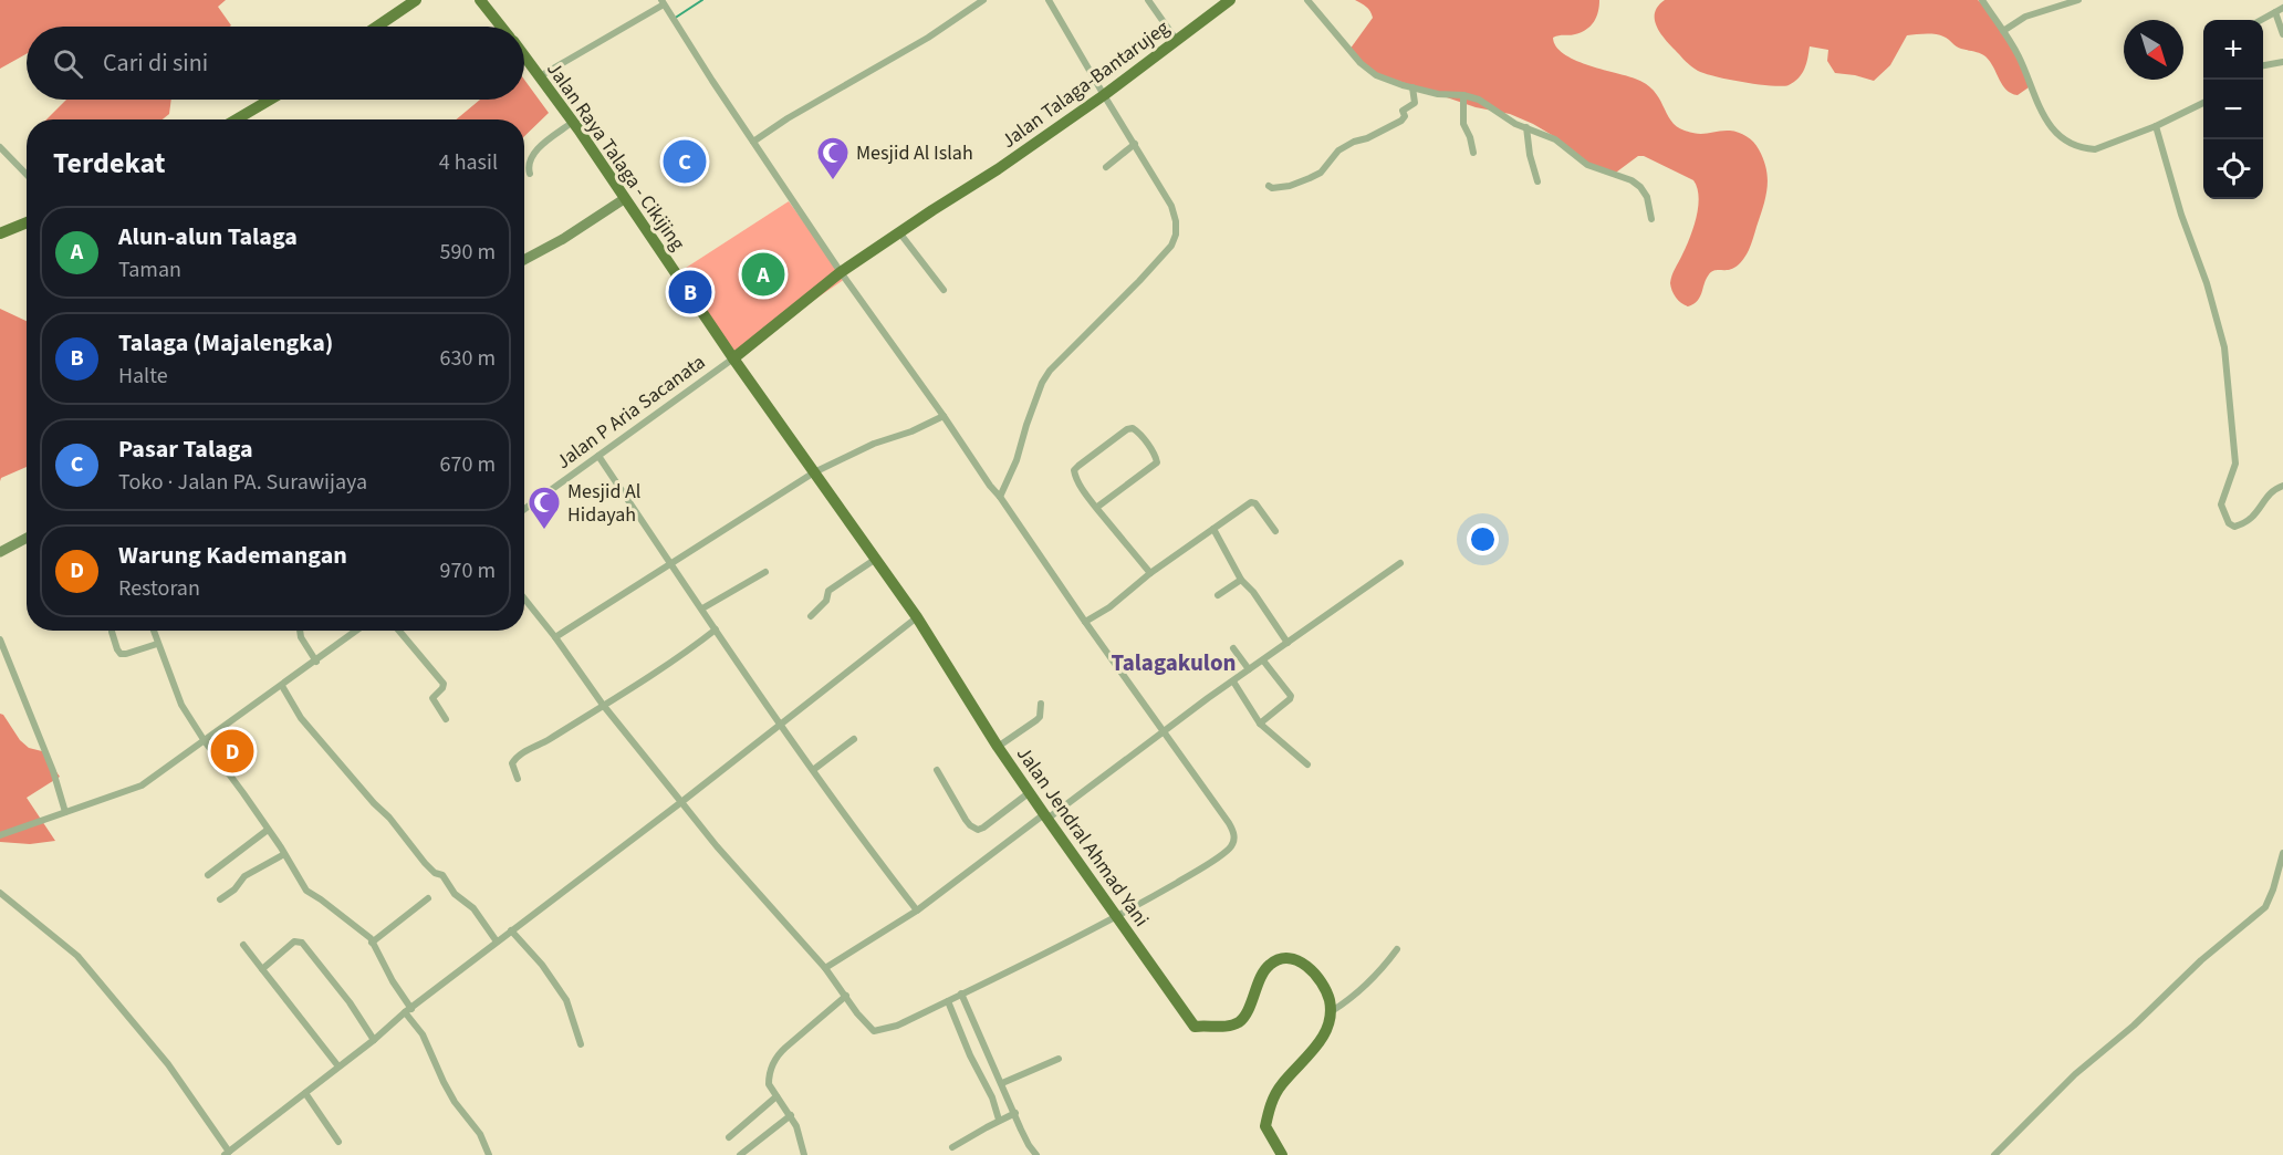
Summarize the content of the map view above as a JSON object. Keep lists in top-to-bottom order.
{
  "streets": {
    "main road": ["Jalan Talaga-Bantarujeg", "Jalan Raya Talaga - Cikijing", "Jalan Jendral Ahmad Yani"],
    "street": ["Jalan P Aria Sacanata"]
  },
  "crossings": [
    ["Jalan Talaga-Bantarujeg", "Jalan Raya Talaga - Cikijing"],
    ["Jalan Talaga-Bantarujeg", "Jalan P Aria Sacanata"],
    ["Jalan Talaga-Bantarujeg", "Jalan Jendral Ahmad Yani"],
    ["Jalan Raya Talaga - Cikijing", "Jalan P Aria Sacanata"],
    ["Jalan Raya Talaga - Cikijing", "Jalan Jendral Ahmad Yani"],
    ["Jalan P Aria Sacanata", "Jalan Jendral Ahmad Yani"]
  ],
  "districts": ["Talagakulon"],
  "places": {
    "mosque": ["Mesjid Al Islah", "Mesjid Al Hidayah"]
  },
  "north": "bottom right",
  "page": {
    "map_buttons": ["+", "−"],
    "search": "Cari di sini",
    "heading": ["Terdekat", "4 hasil"],
    "pins": [
      "C",
      "A",
      "B",
      "D"
    ],
    "list": [
      {
        "mark": "A",
        "name": "Alun-alun Talaga",
        "note": "Taman",
        "value": "590 m"
      },
      {
        "mark": "B",
        "name": "Talaga (Majalengka)",
        "note": "Halte",
        "value": "630 m"
      },
      {
        "mark": "C",
        "name": "Pasar Talaga",
        "note": "Toko · Jalan PA. Surawijaya",
        "value": "670 m"
      },
      {
        "mark": "D",
        "name": "Warung Kademangan",
        "note": "Restoran",
        "value": "970 m"
      }
    ]
  }
}
